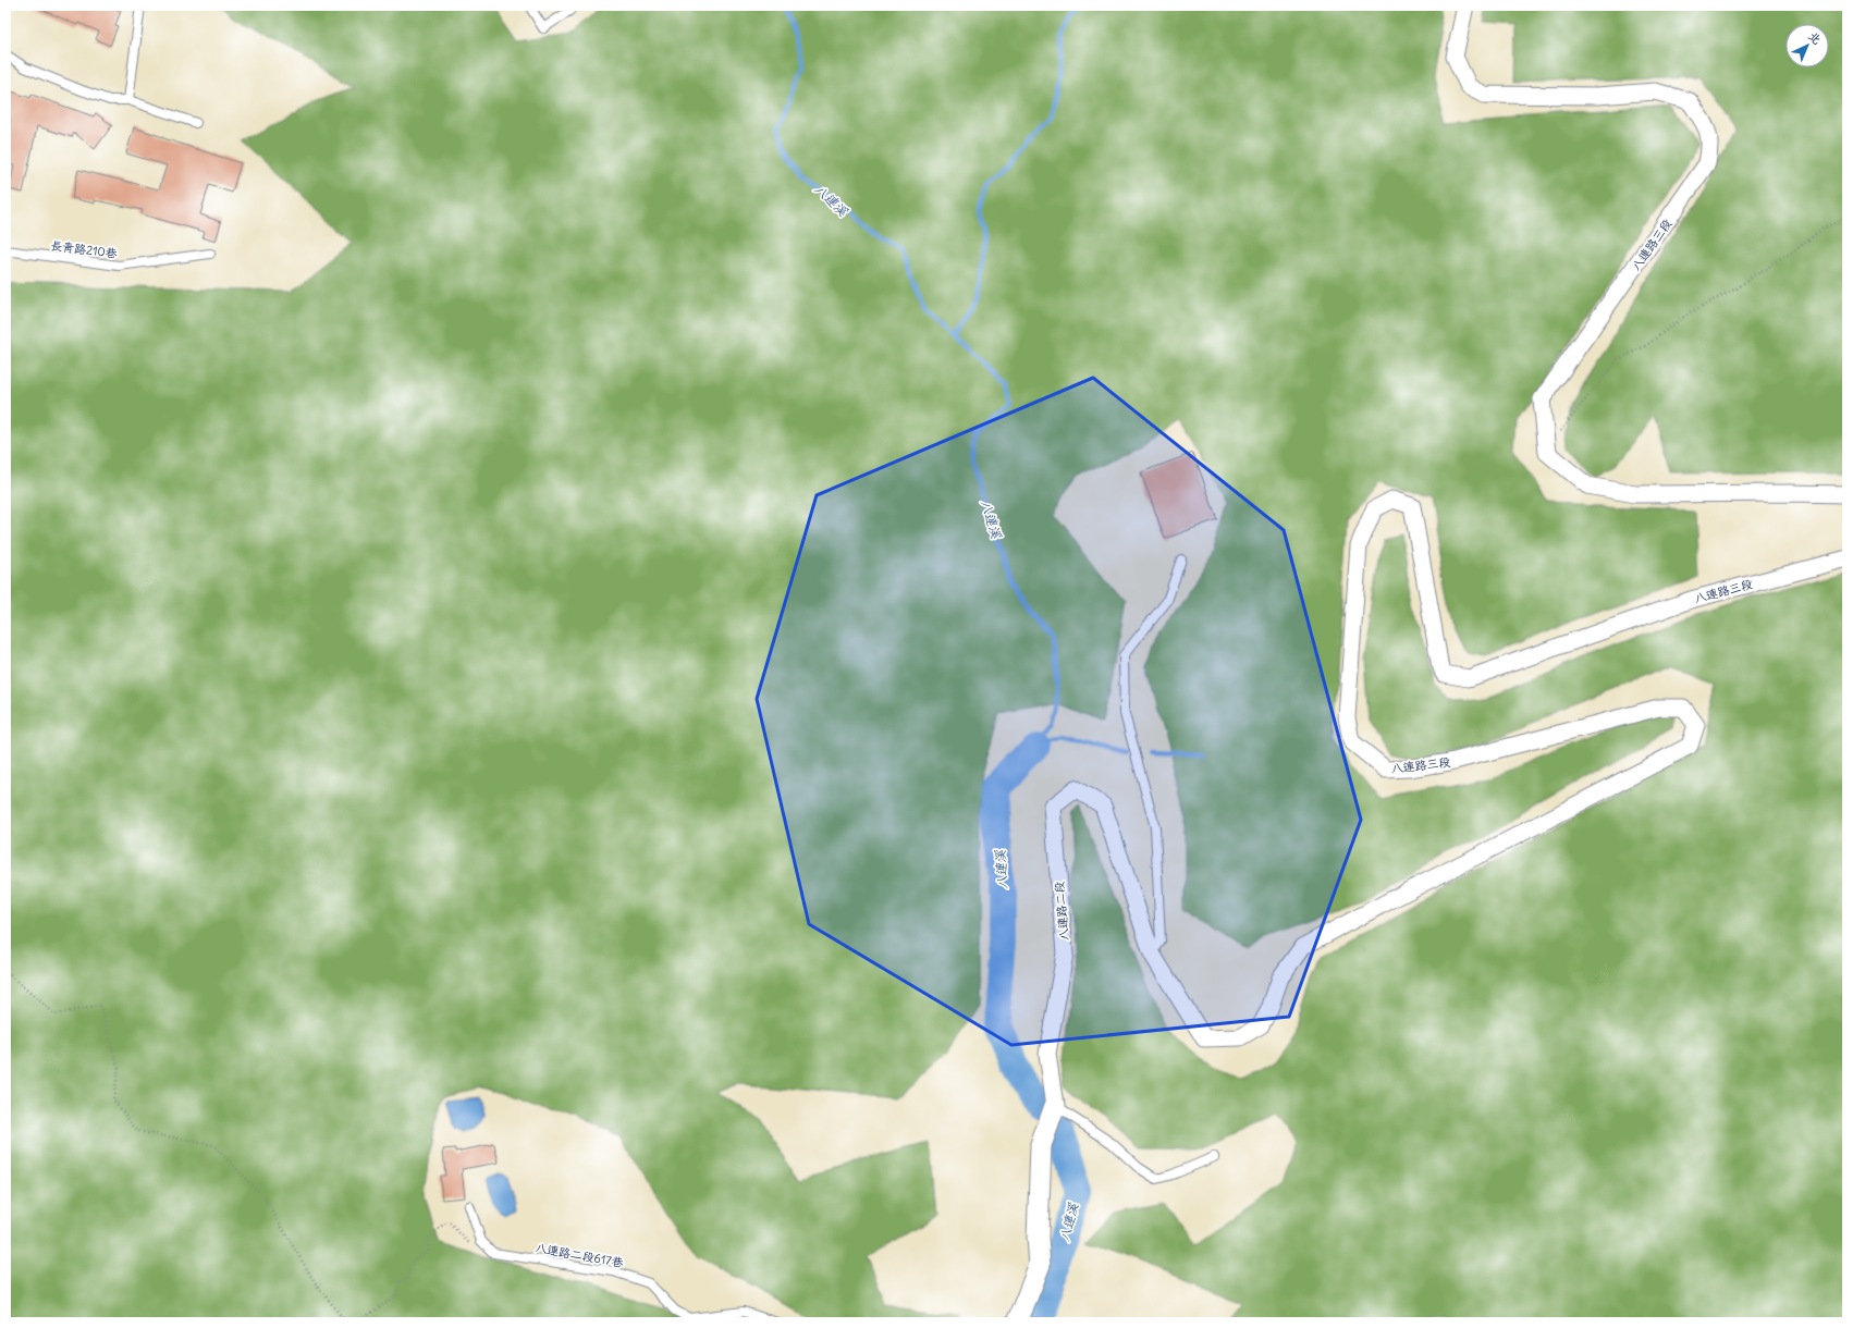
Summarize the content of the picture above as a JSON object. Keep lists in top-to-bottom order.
{
  "streets": {
    "street": ["八連路三段", "八連路二段"],
    "lane": ["長青路210巷", "八連路二段617巷"]
  },
  "crossings": [
    ["八連路三段", "八連路二段"]
  ],
  "water": ["八連溪"],
  "north": "top right"
}
